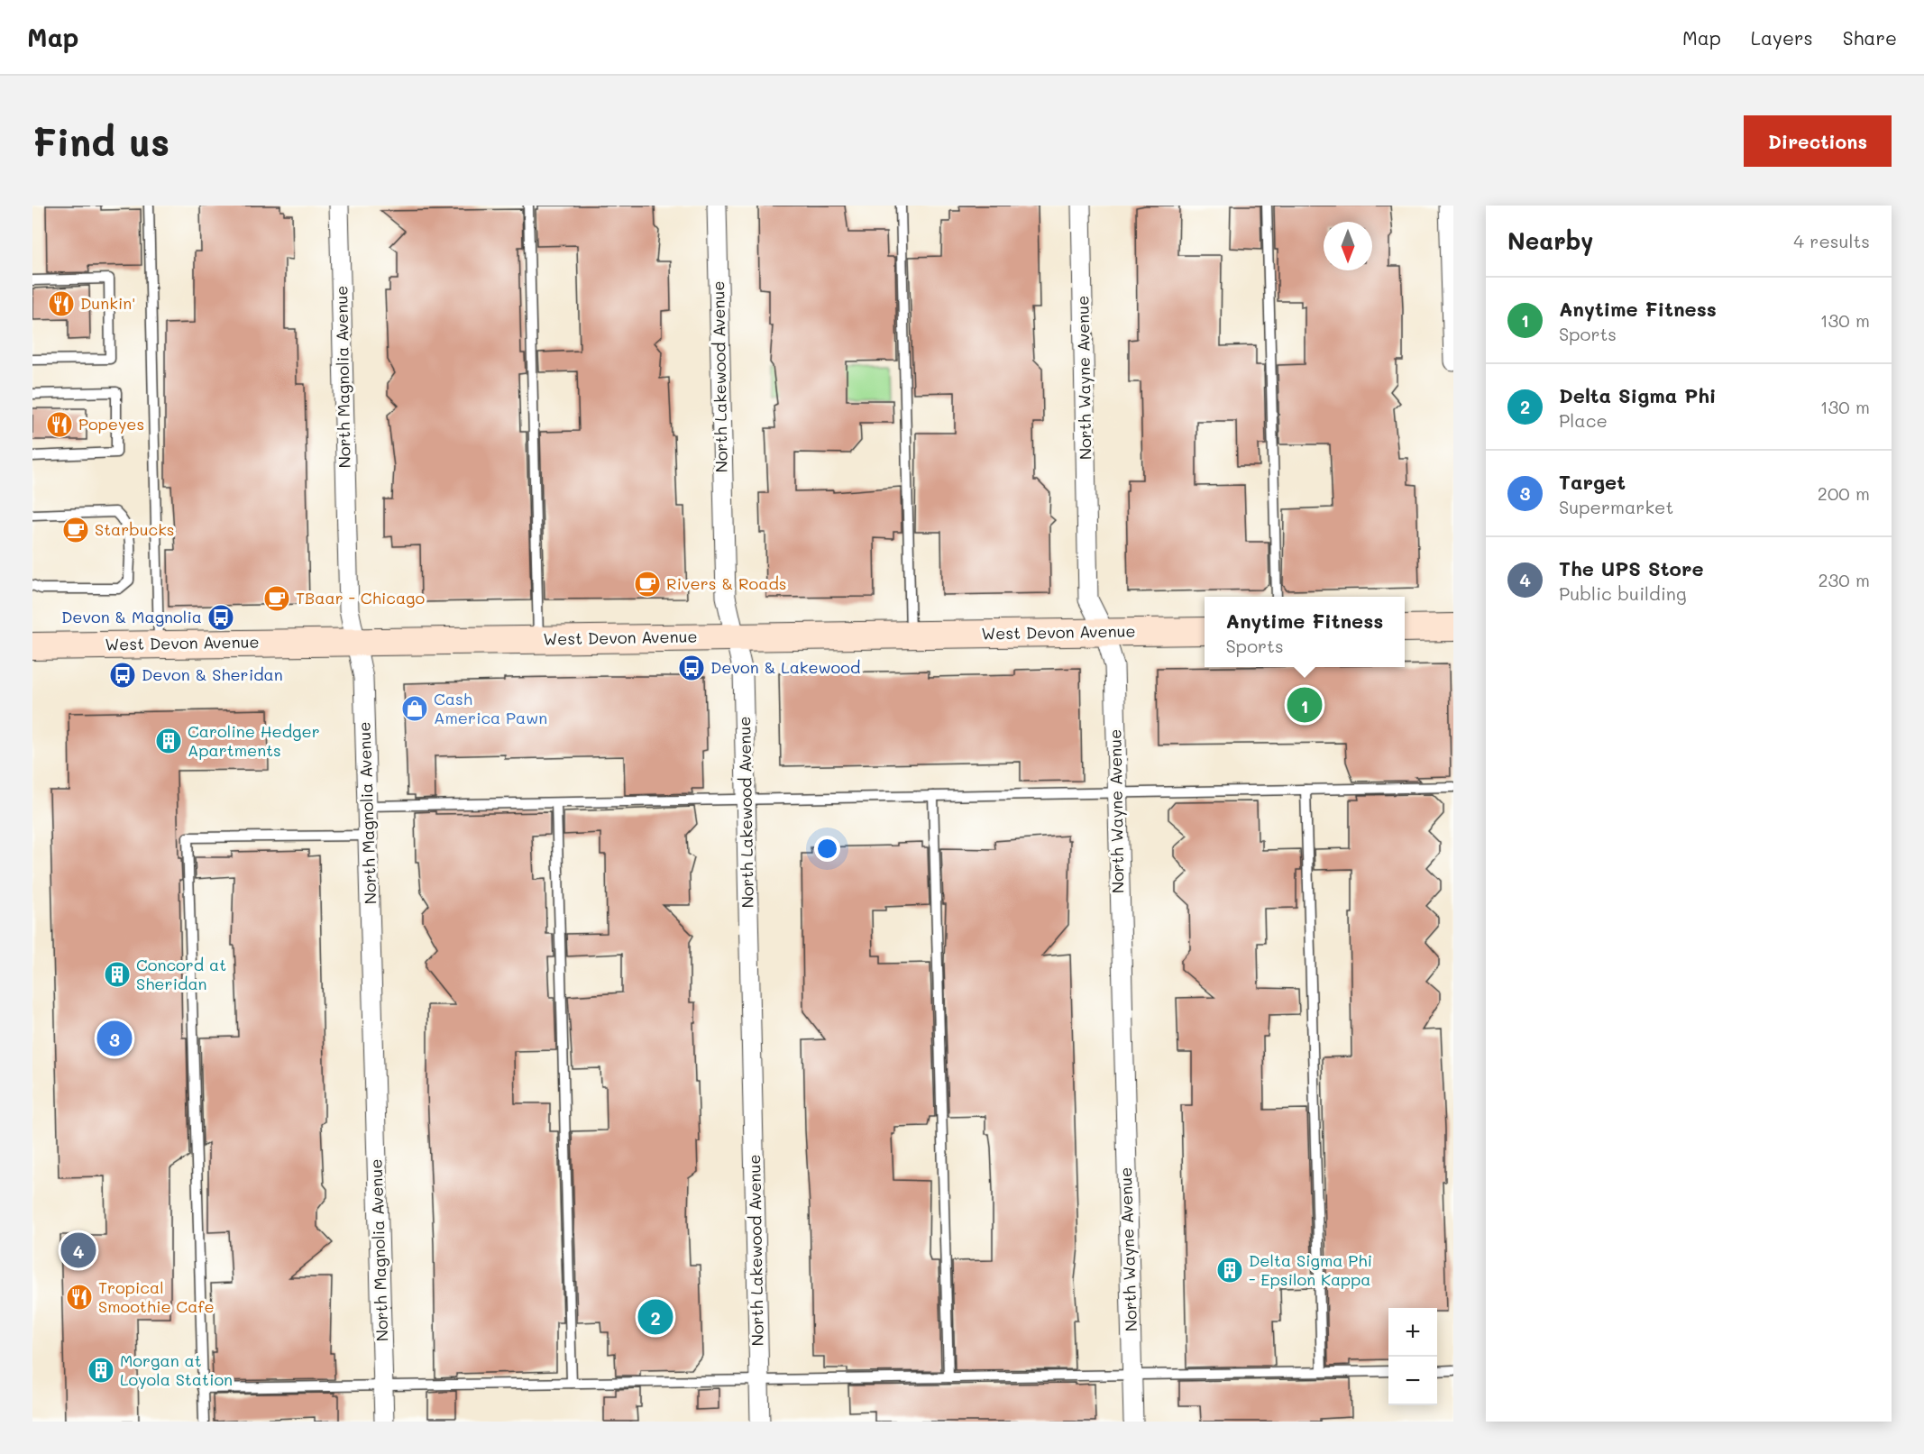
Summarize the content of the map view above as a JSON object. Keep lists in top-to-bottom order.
{
  "streets": {
    "main road": ["West Devon Avenue"],
    "street": ["North Magnolia Avenue", "North Lakewood Avenue", "North Wayne Avenue"]
  },
  "crossings": [
    ["North Magnolia Avenue", "West Devon Avenue"],
    ["North Lakewood Avenue", "West Devon Avenue"],
    ["North Wayne Avenue", "West Devon Avenue"]
  ],
  "places": {
    "restaurant": ["Dunkin'", "Popeyes", "Tropical Smoothie Cafe"],
    "cafe": ["Starbucks", "Rivers & Roads", "TBaar - Chicago"],
    "bus stop": ["Devon & Magnolia", "Devon & Lakewood", "Devon & Sheridan"],
    "shop": ["Cash America Pawn"],
    "building": [
      "Caroline Hedger Apartments",
      "Concord at Sheridan",
      "Delta Sigma Phi - Epsilon Kappa",
      "Morgan at Loyola Station"
    ]
  },
  "north": "bottom",
  "page": {
    "header": "Map",
    "nav": ["Map", "Layers", "Share"],
    "buttons": "Directions",
    "title": "Find us",
    "heading": ["Nearby", "4 results"],
    "list": [
      {
        "mark": "1",
        "name": "Anytime Fitness",
        "note": "Sports",
        "value": "130 m"
      },
      {
        "mark": "2",
        "name": "Delta Sigma Phi",
        "note": "Place",
        "value": "130 m"
      },
      {
        "mark": "3",
        "name": "Target",
        "note": "Supermarket",
        "value": "200 m"
      },
      {
        "mark": "4",
        "name": "The UPS Store",
        "note": "Public building",
        "value": "230 m"
      }
    ],
    "popup": ["Anytime Fitness", "Sports"],
    "pins": [
      "1",
      "3",
      "4",
      "2"
    ],
    "map_buttons": ["+", "−"]
  }
}
